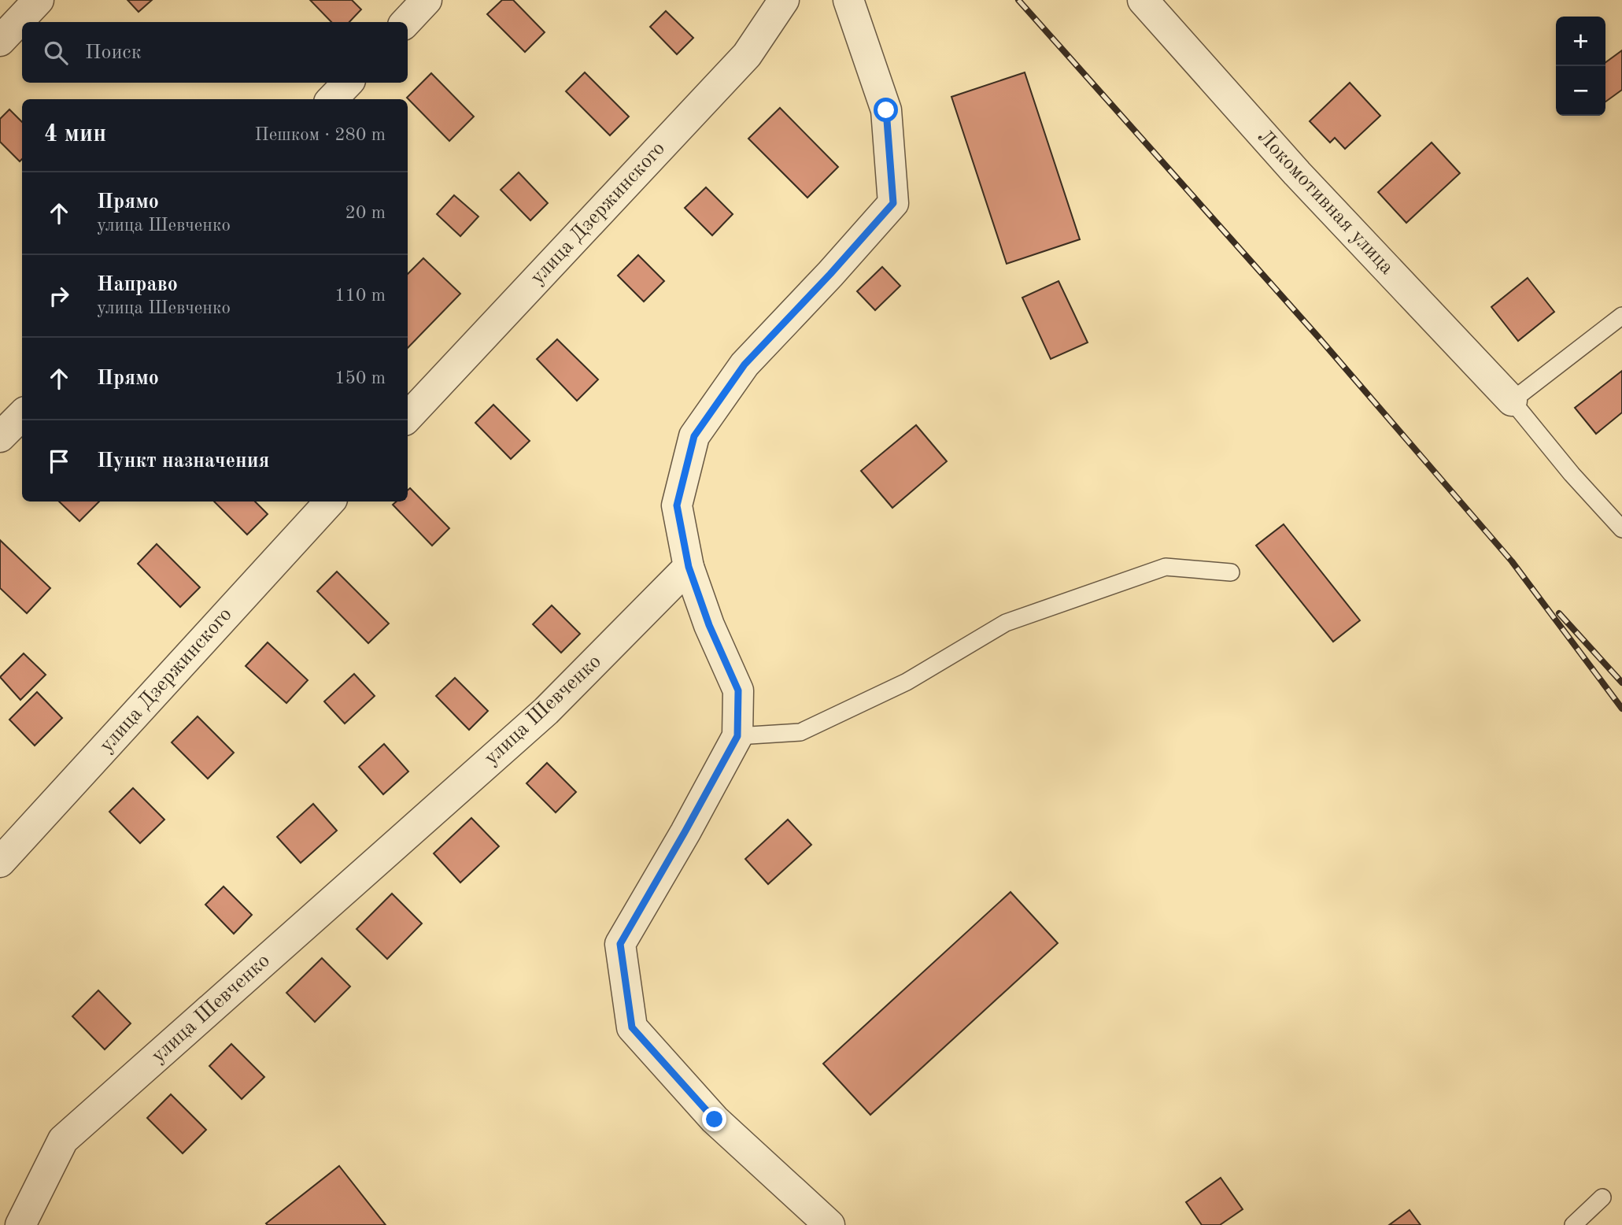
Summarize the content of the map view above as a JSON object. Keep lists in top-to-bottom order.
{
  "streets": {
    "street": ["Локомотивная улица", "улица Дзержинского", "улица Шевченко"]
  },
  "page": {
    "map_buttons": ["+", "−"],
    "search": "Поиск",
    "heading": ["4 мин", "Пешком · 280 m"],
    "list": [
      ["Прямо", "улица Шевченко", "20 m"],
      ["Направо", "улица Шевченко", "110 m"],
      ["Прямо", "150 m"],
      "Пункт назначения"
    ]
  }
}
